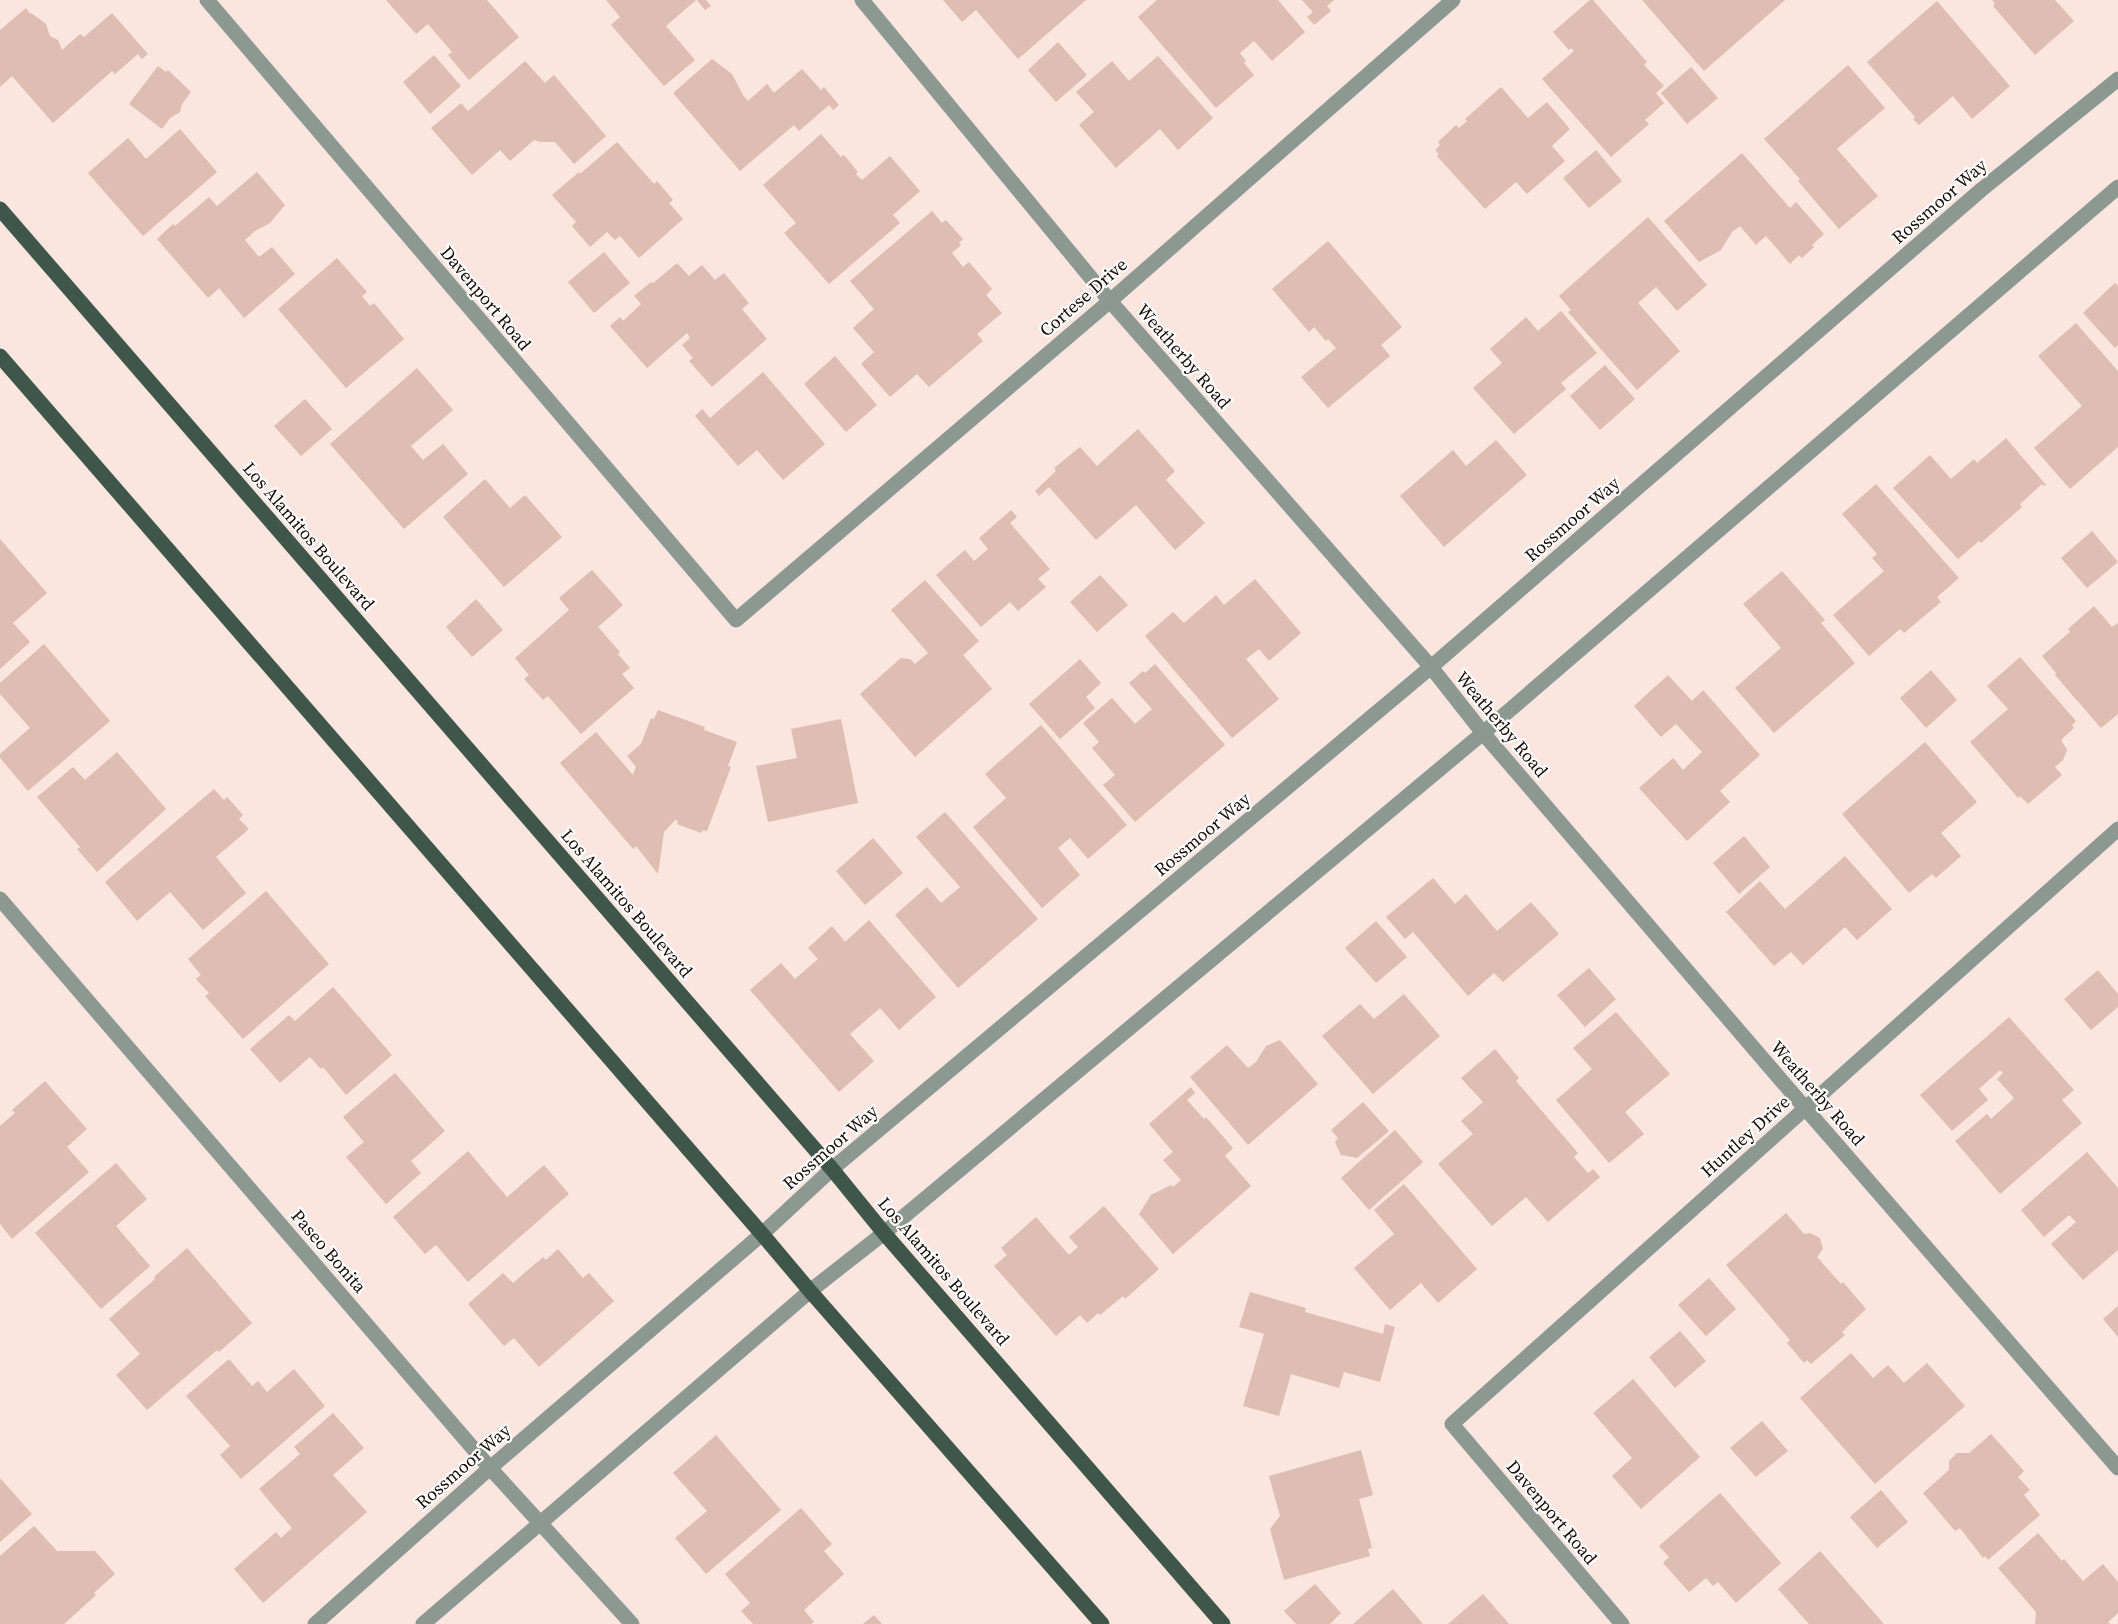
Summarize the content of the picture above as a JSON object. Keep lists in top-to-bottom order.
{
  "streets": {
    "main road": ["Los Alamitos Boulevard"],
    "street": [
      "Rossmoor Way",
      "Cortese Drive",
      "Davenport Road",
      "Weatherby Road",
      "Huntley Drive",
      "Paseo Bonita"
    ]
  },
  "crossings": [
    ["Rossmoor Way", "Weatherby Road"],
    ["Rossmoor Way", "Los Alamitos Boulevard"],
    ["Rossmoor Way", "Paseo Bonita"],
    ["Cortese Drive", "Davenport Road"],
    ["Cortese Drive", "Weatherby Road"],
    ["Davenport Road", "Huntley Drive"],
    ["Weatherby Road", "Huntley Drive"]
  ]
}
